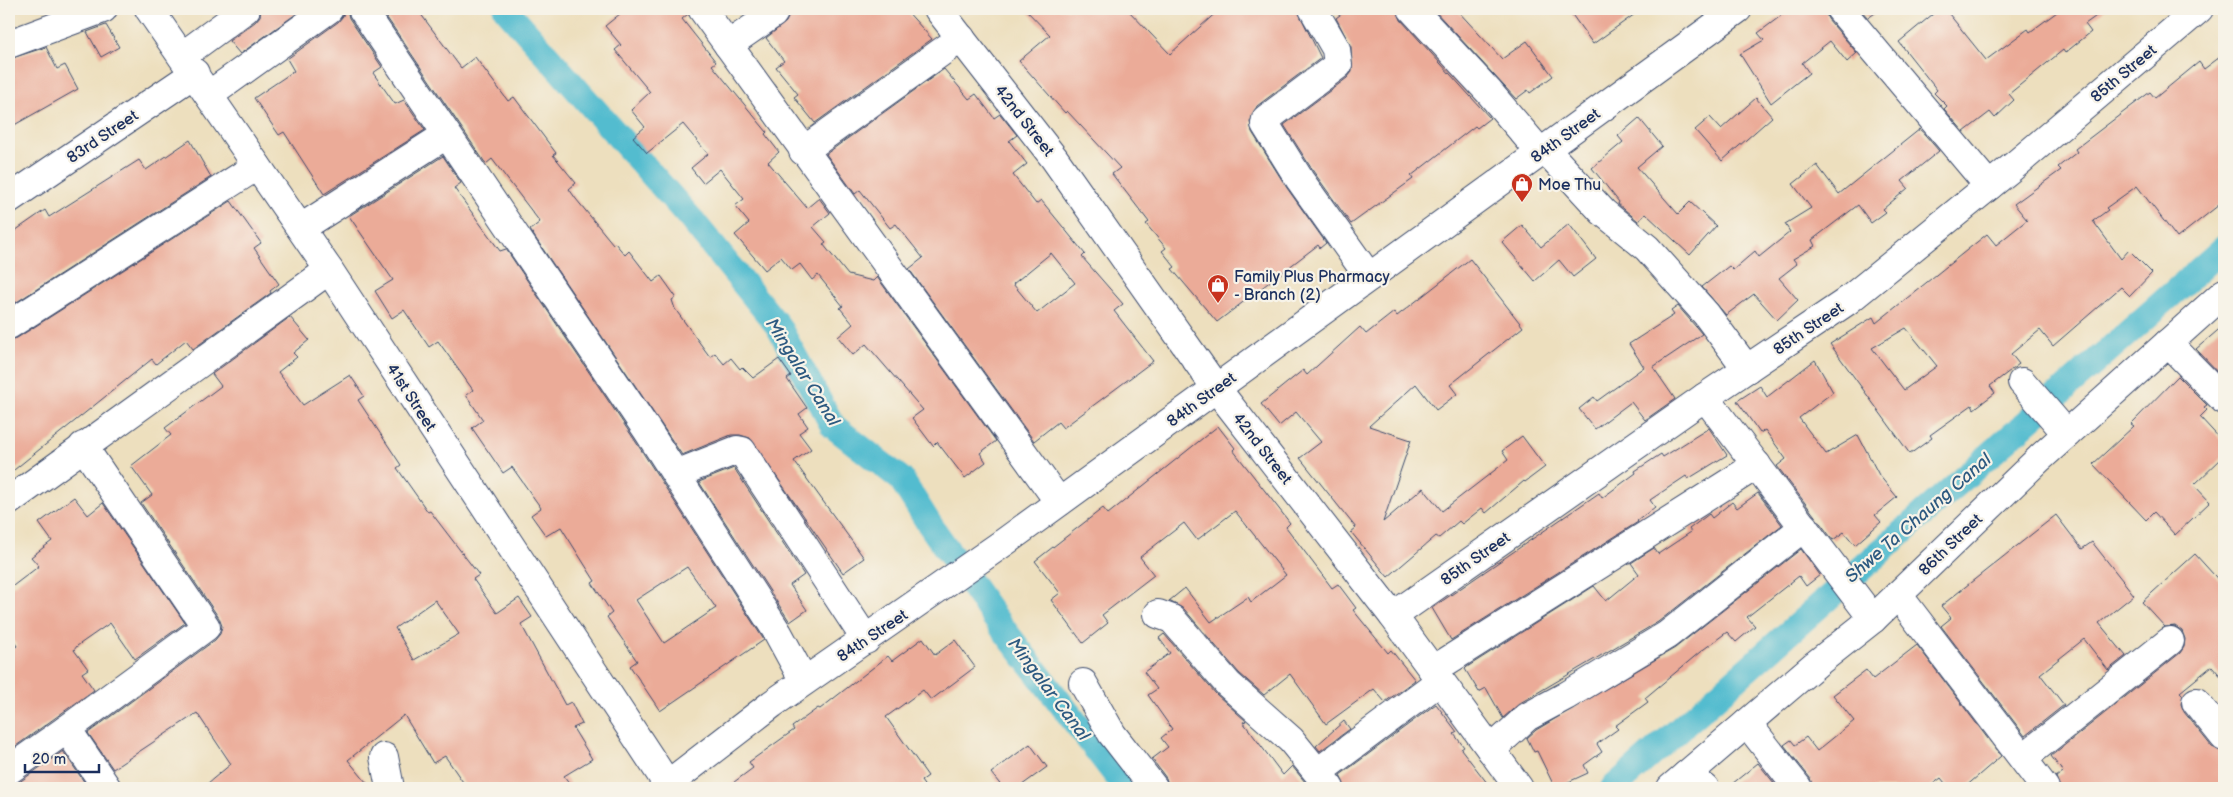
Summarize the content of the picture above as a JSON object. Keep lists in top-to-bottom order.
{
  "streets": {
    "street": [
      "85th Street",
      "42nd Street",
      "84th Street",
      "83rd Street",
      "41st Street",
      "86th Street"
    ]
  },
  "crossings": [
    ["85th Street", "42nd Street"],
    ["42nd Street", "84th Street"],
    ["84th Street", "41st Street"],
    ["83rd Street", "41st Street"]
  ],
  "water": ["Mingalar Canal", "Shwe Ta Chaung Canal"],
  "places": {
    "shop": ["Moe Thu", "Family Plus Pharmacy - Branch (2)"]
  },
  "scale_bar": "20 m"
}
